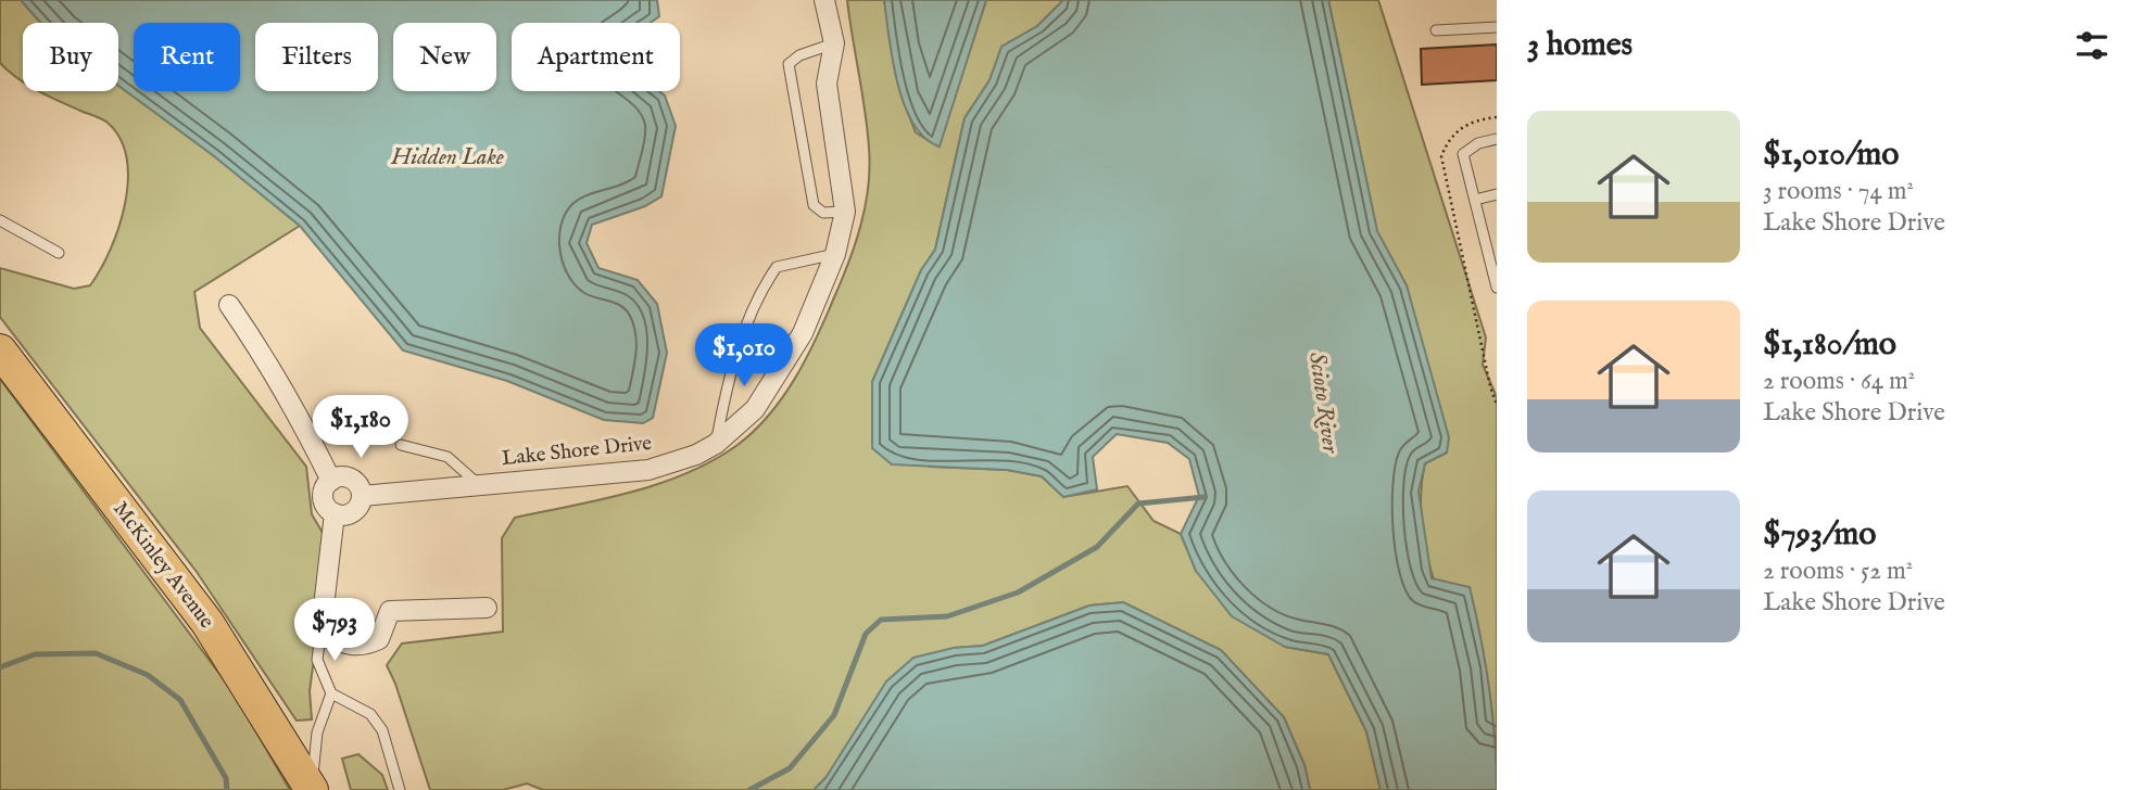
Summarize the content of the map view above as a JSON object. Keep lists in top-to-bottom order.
{
  "streets": {
    "main road": ["McKinley Avenue"],
    "street": ["Lake Shore Drive"]
  },
  "water": ["Hidden Lake", "Scioto River"],
  "page": {
    "heading": "3 homes",
    "chip": [
      "Buy",
      "Rent",
      "Filters",
      "New",
      "Apartment"
    ],
    "list": [
      {
        "name": "$1,010/mo",
        "note": "3 rooms · 74 m² · Lake Shore Drive"
      },
      {
        "name": "$1,180/mo",
        "note": "2 rooms · 64 m² · Lake Shore Drive"
      },
      {
        "name": "$793/mo",
        "note": "2 rooms · 52 m² · Lake Shore Drive"
      }
    ],
    "price": ["$1,010", "$1,180", "$793"]
  }
}
